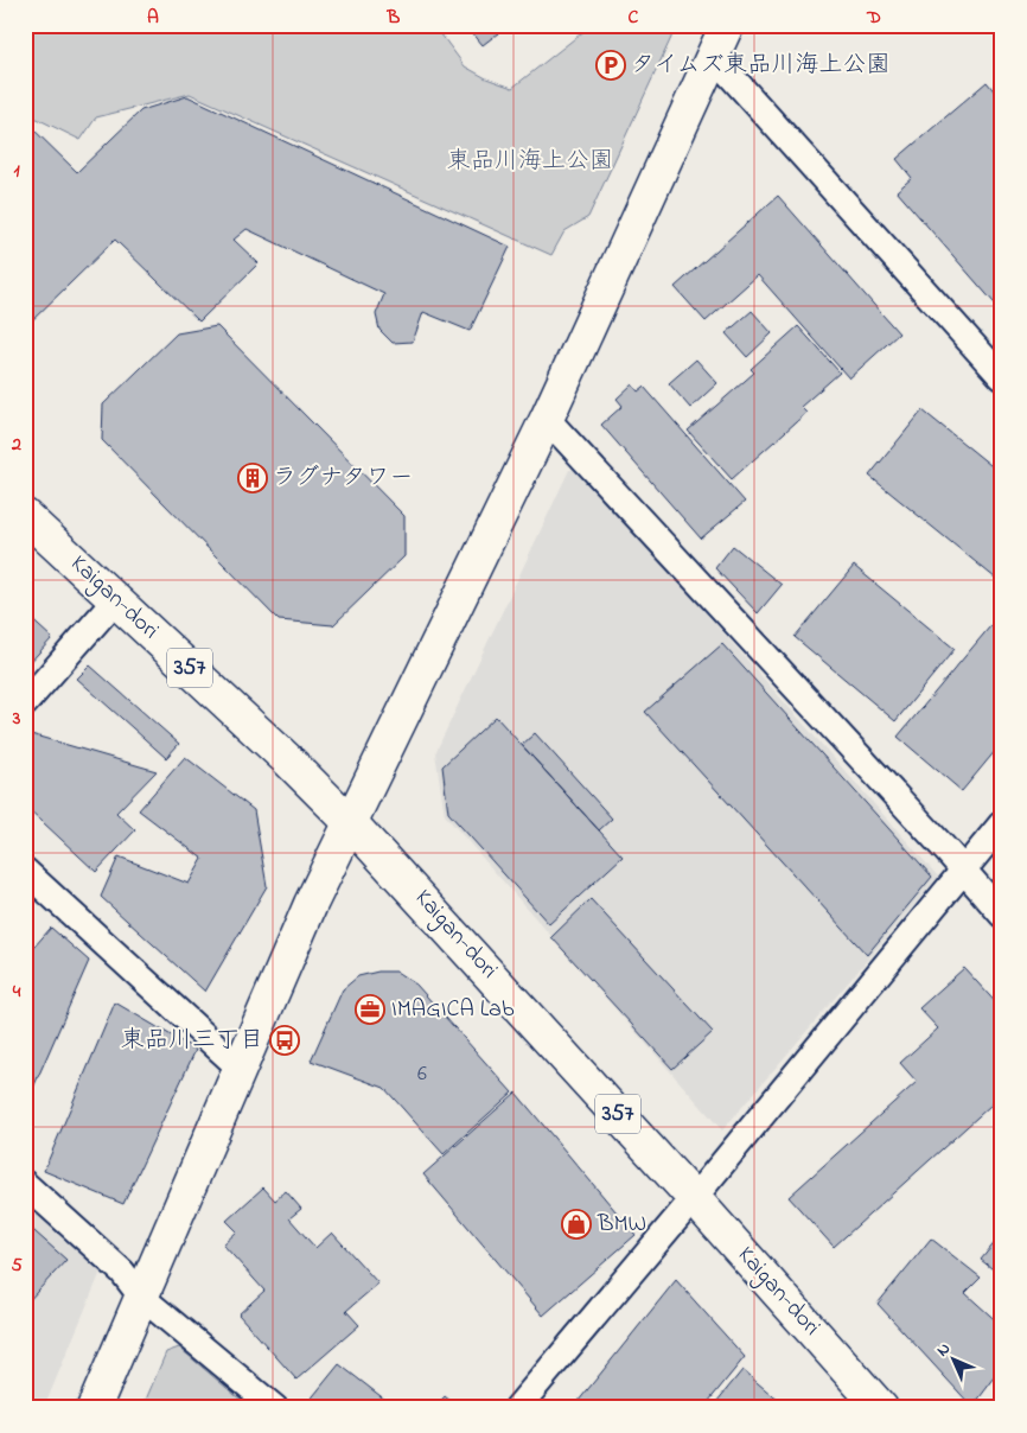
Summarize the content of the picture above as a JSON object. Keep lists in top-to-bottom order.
{
  "streets": {
    "main road": ["Kaigan-dori", "357"]
  },
  "parks": ["東品川海上公園"],
  "places": {
    "parking": ["タイムズ東品川海上公園"],
    "building": ["ラグナタワー"],
    "office": ["IMAGICA Lab"],
    "bus stop": ["東品川三丁目"],
    "shop": ["BMW"]
  },
  "house_numbers": ["6"],
  "north": "top left",
  "grid": {
    "columns": [
      "A",
      "B",
      "C",
      "D"
    ],
    "rows": [
      "1",
      "2",
      "3",
      "4",
      "5"
    ]
  }
}
